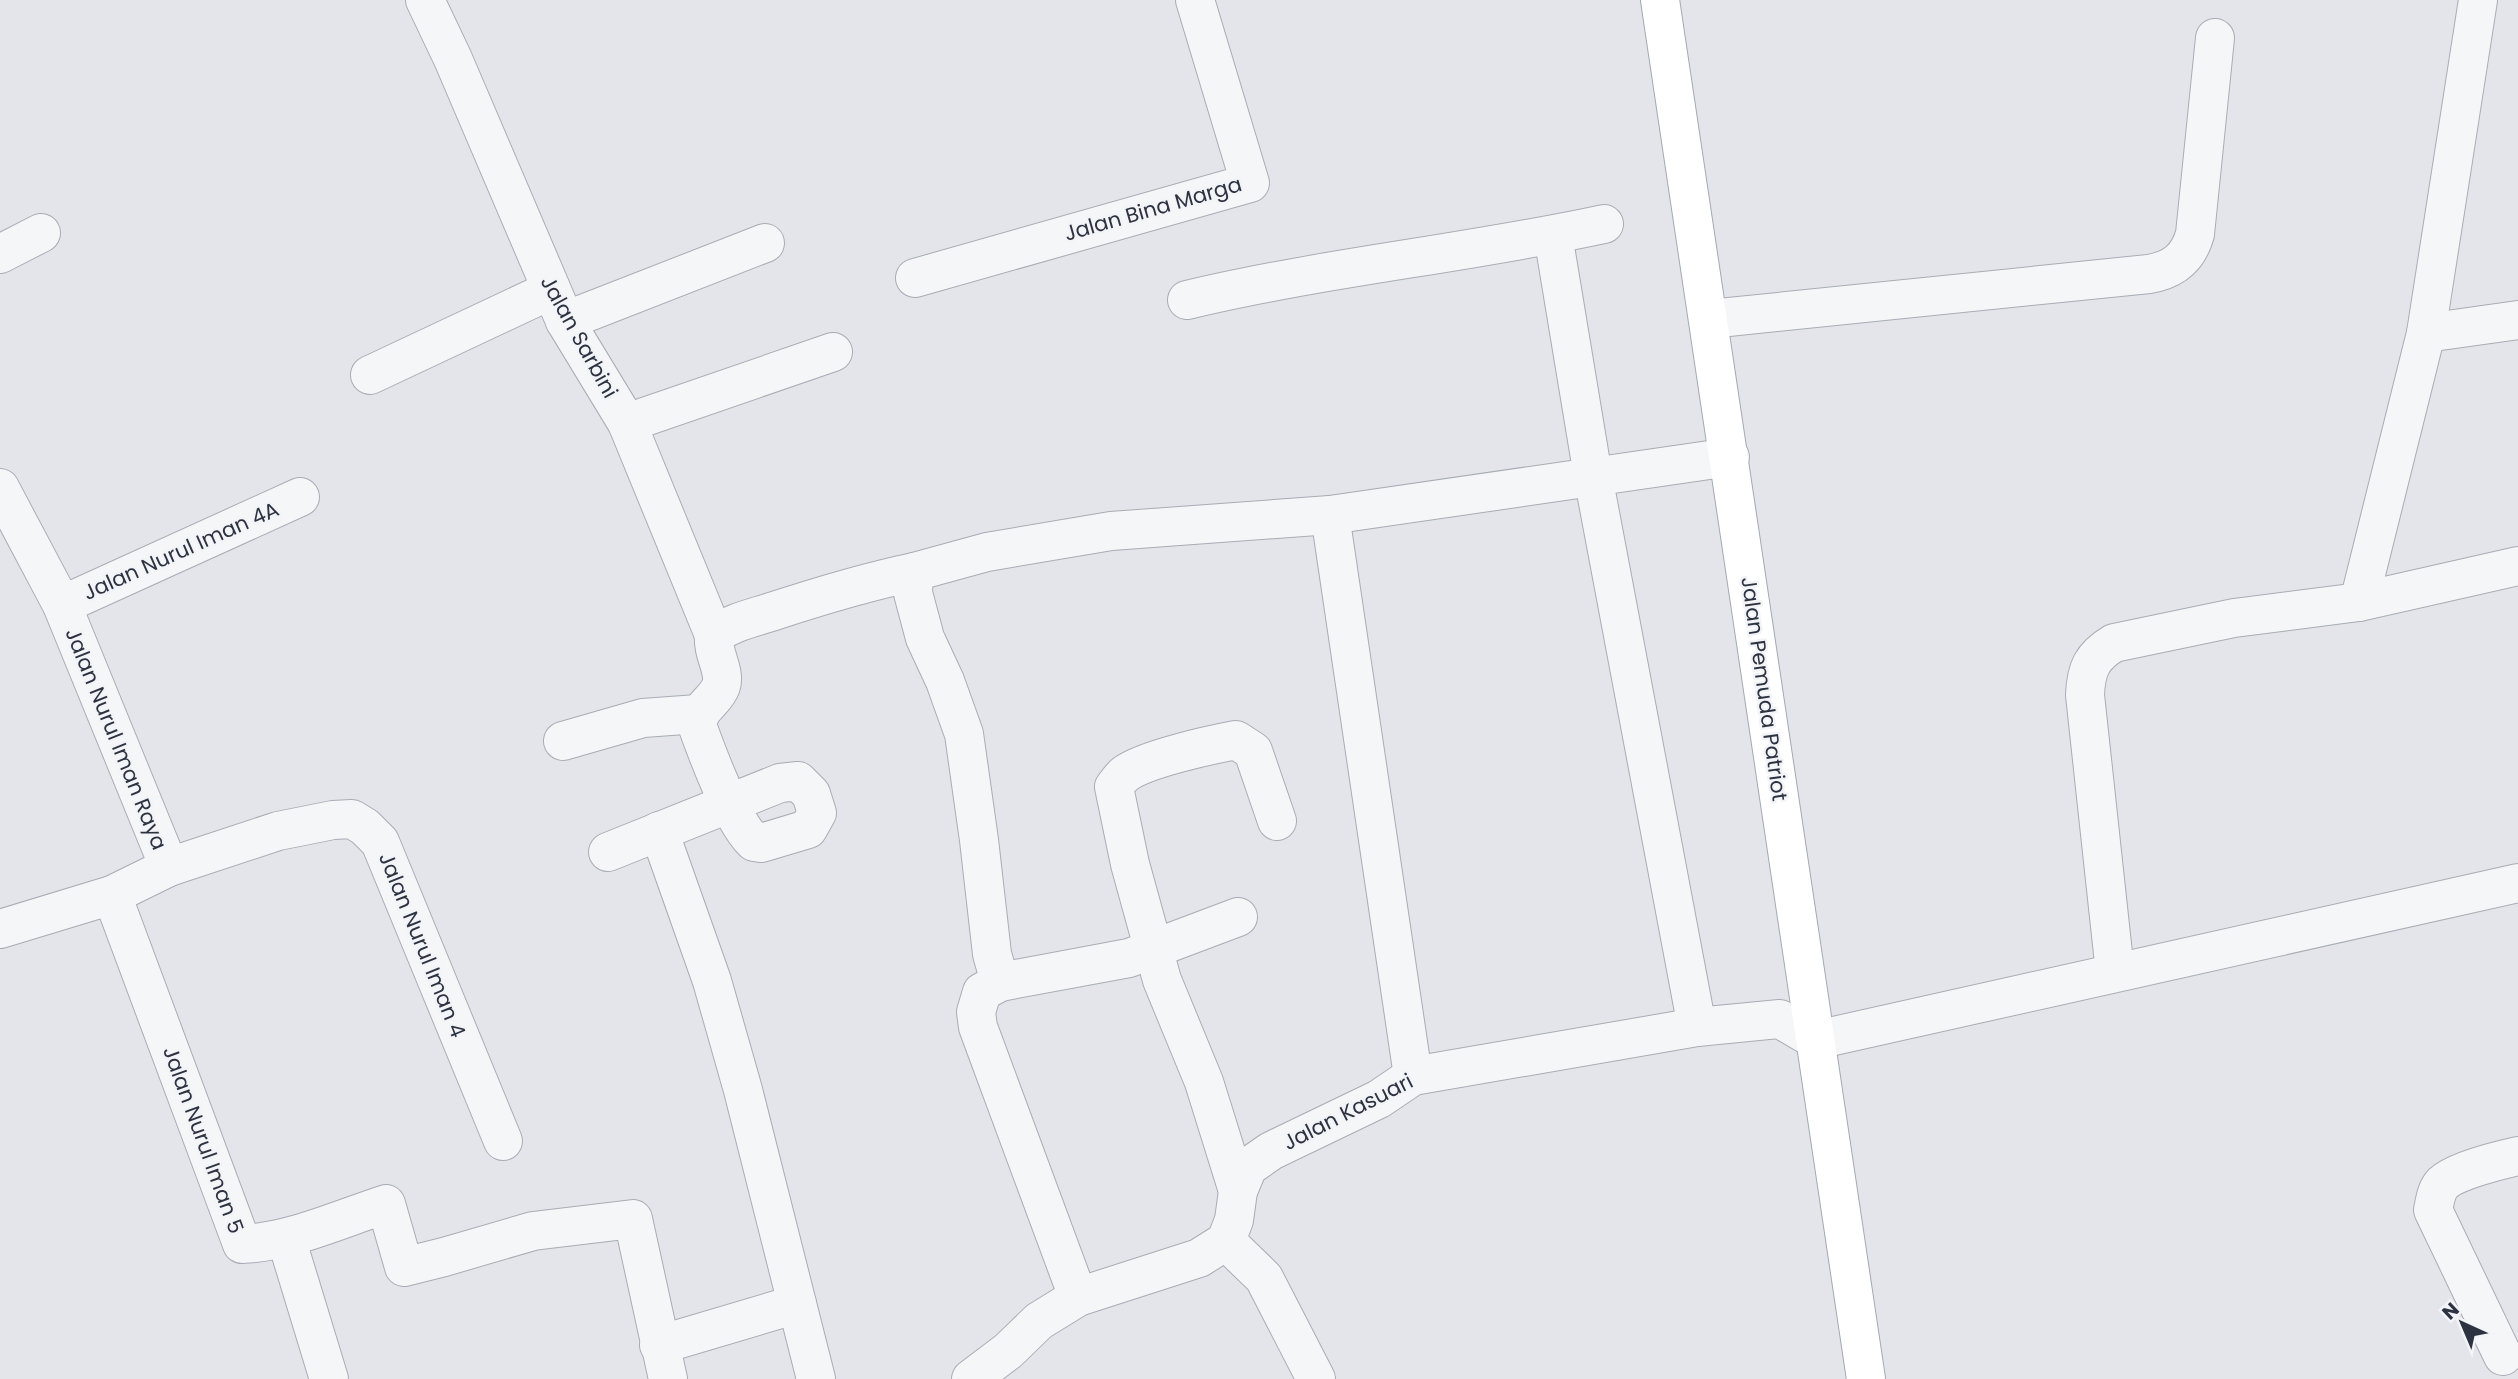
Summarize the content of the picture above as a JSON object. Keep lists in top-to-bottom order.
{
  "streets": {
    "main road": ["Jalan Pemuda Patriot"],
    "street": [
      "Jalan Bina Marga",
      "Jalan Sarbini",
      "Jalan Nurul Iman 4A",
      "Jalan Nurul Iman Raya",
      "Jalan Nurul Iman 4",
      "Jalan Kasuari",
      "Jalan Nurul Iman 5"
    ]
  },
  "crossings": [
    ["Jalan Nurul Iman 4A", "Jalan Nurul Iman Raya"],
    ["Jalan Pemuda Patriot", "Jalan Kasuari"],
    ["Jalan Nurul Iman Raya", "Jalan Nurul Iman 4"],
    ["Jalan Nurul Iman Raya", "Jalan Nurul Iman 5"]
  ],
  "north": "top left"
}
